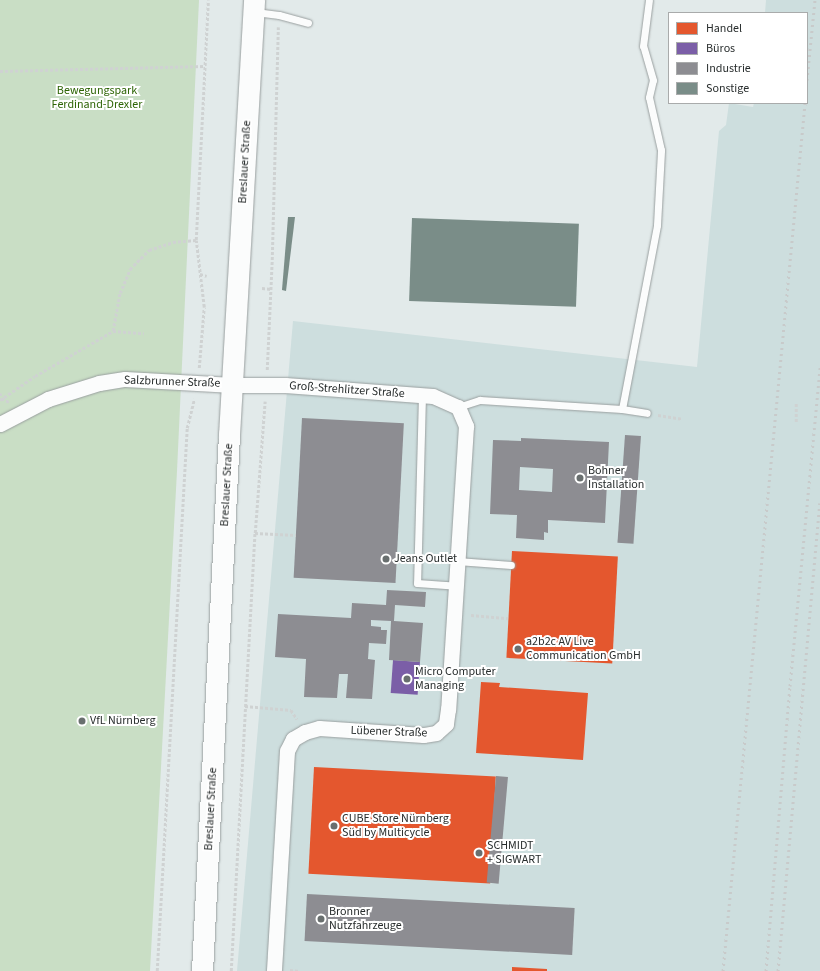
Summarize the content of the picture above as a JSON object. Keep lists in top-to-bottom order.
{
  "streets": {
    "main road": ["Breslauer Straße"],
    "street": ["Salzbrunner Straße", "Groß-Strehlitzer Straße", "Lübener Straße"]
  },
  "crossings": [
    ["Breslauer Straße", "Salzbrunner Straße"],
    ["Breslauer Straße", "Groß-Strehlitzer Straße"],
    ["Salzbrunner Straße", "Groß-Strehlitzer Straße"],
    ["Groß-Strehlitzer Straße", "Lübener Straße"]
  ],
  "parks": ["Bewegungspark Ferdinand-Drexler"],
  "places": [
    "Bohner Installation",
    "Jeans Outlet",
    "a2b2c AV Live Communication GmbH",
    "Micro Computer Managing",
    "VfL Nürnberg",
    "CUBE Store Nürnberg Süd by Multicycle",
    "SCHMIDT + SIGWART",
    "Bronner Nutzfahrzeuge"
  ],
  "legend": [
    "Handel",
    "Büros",
    "Industrie",
    "Sonstige"
  ]
}
